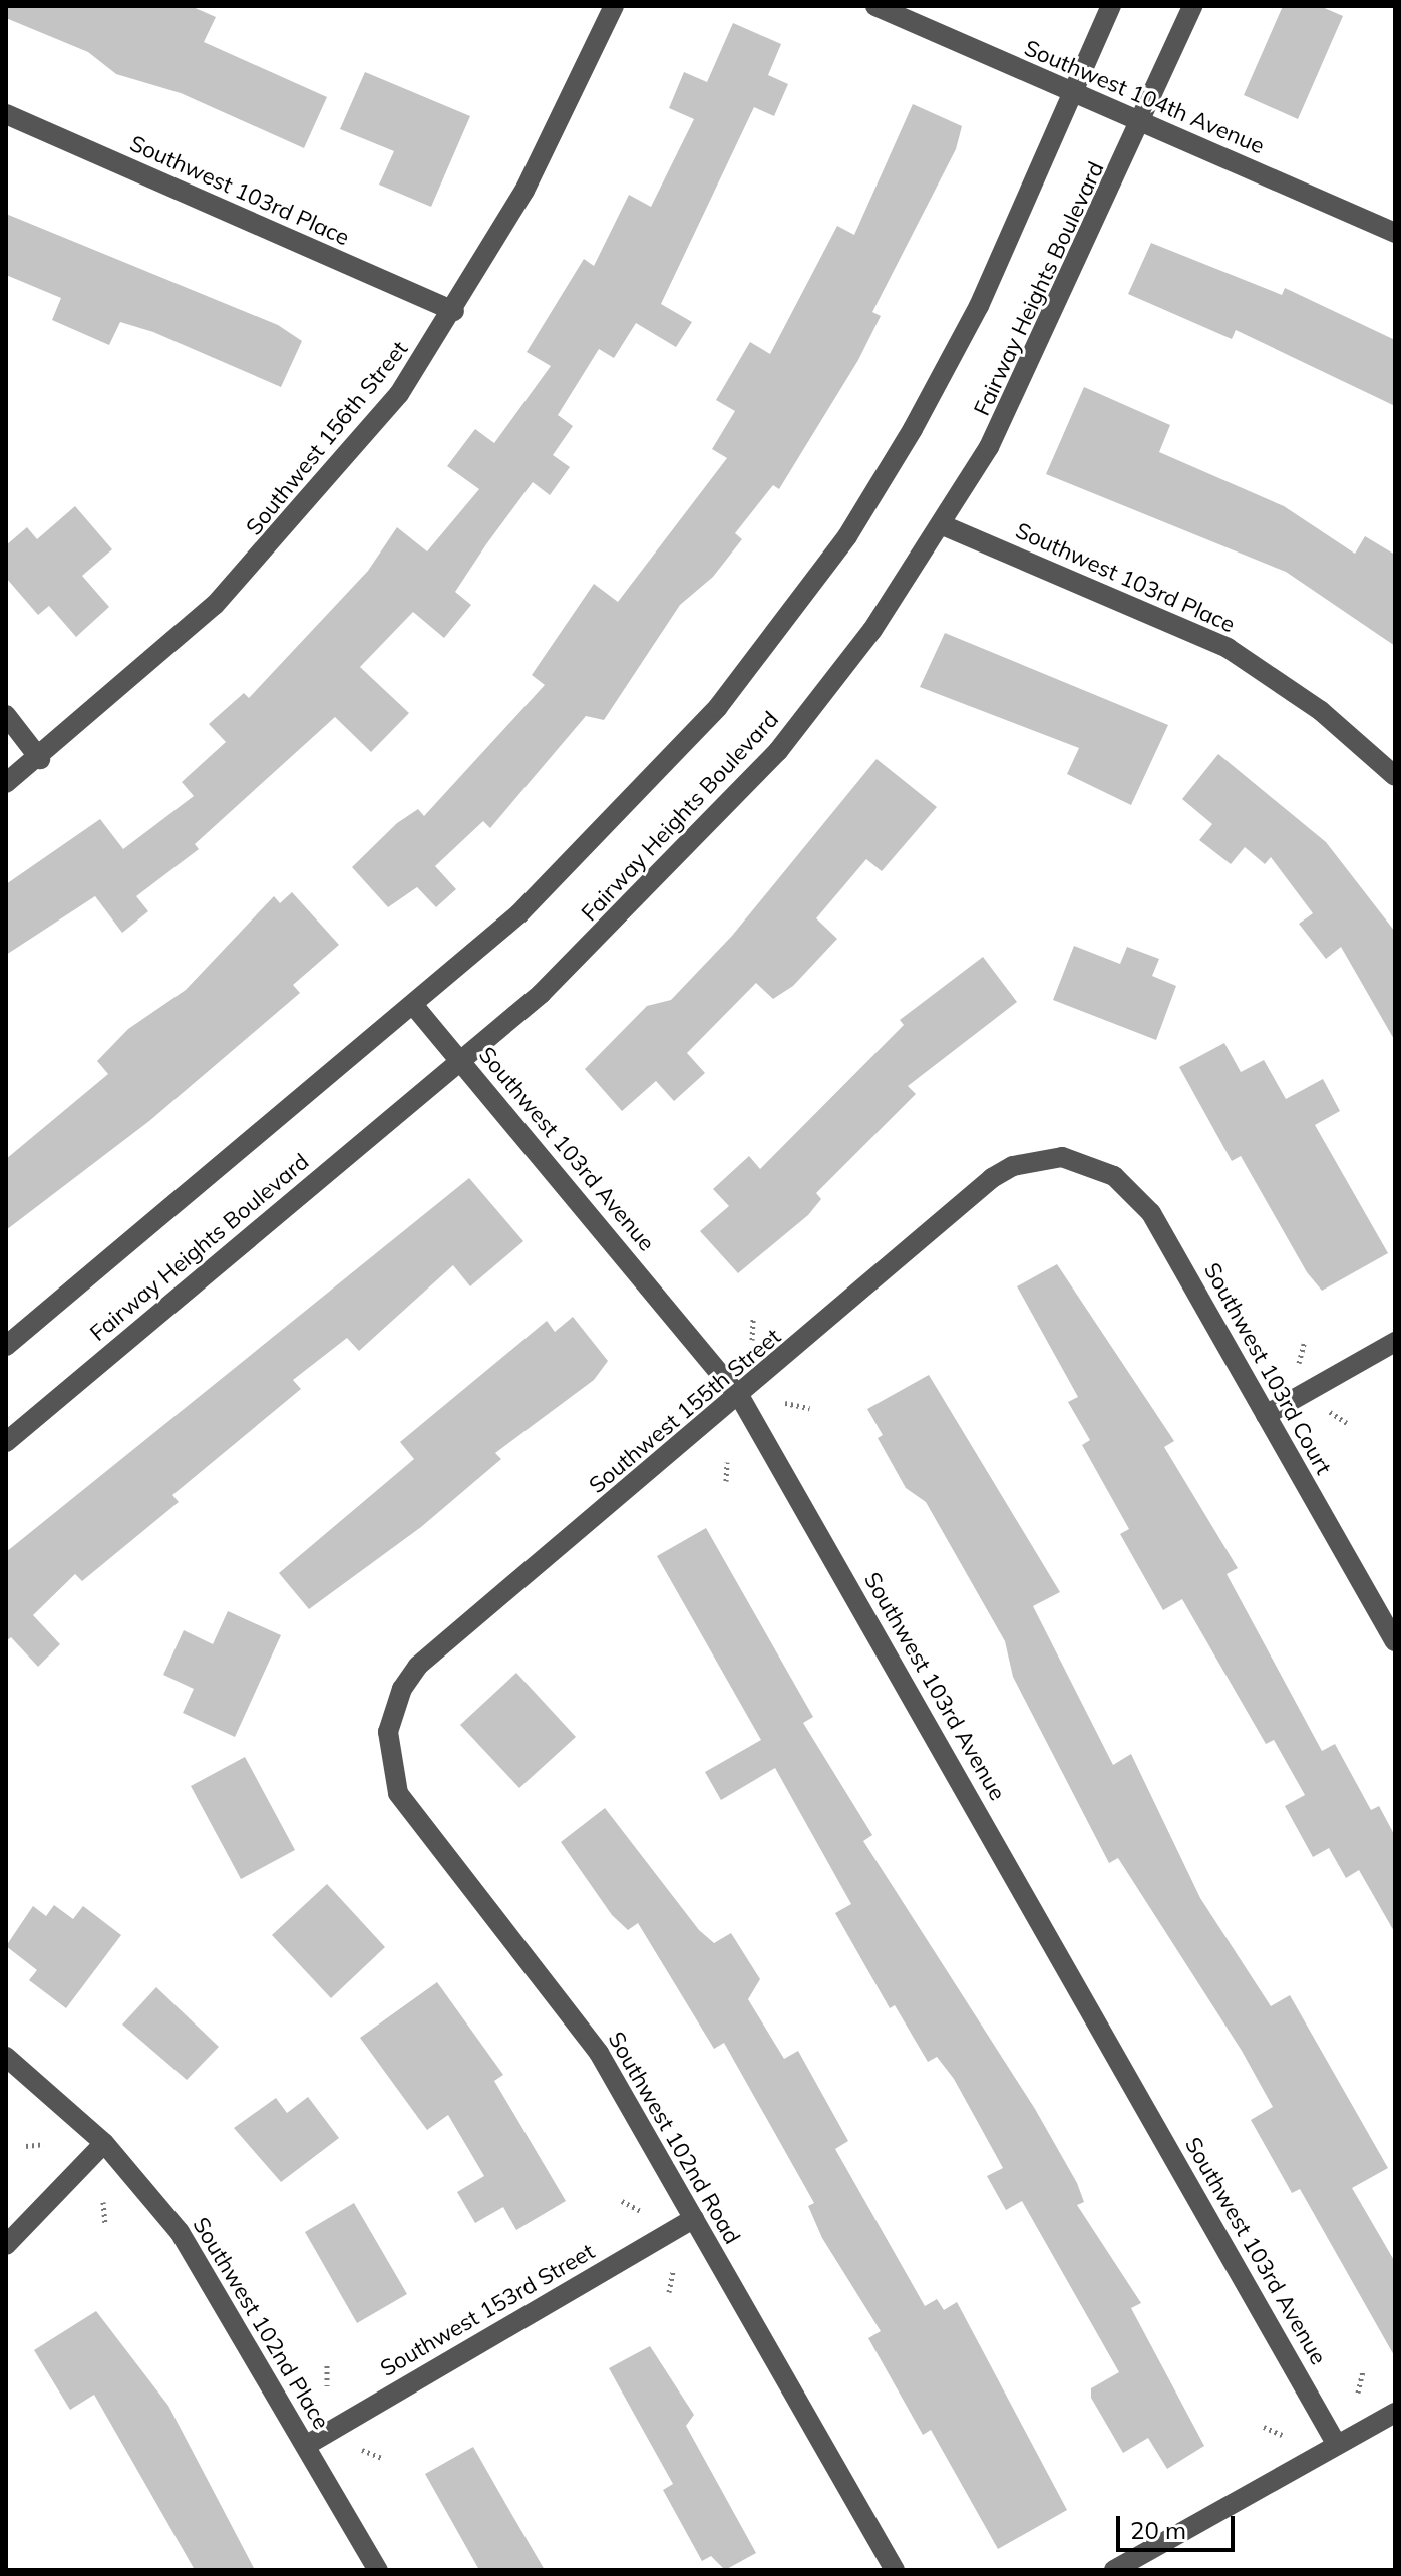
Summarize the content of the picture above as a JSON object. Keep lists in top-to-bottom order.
{
  "streets": {
    "street": [
      "Southwest 104th Avenue",
      "Southwest 103rd Place",
      "Fairway Heights Boulevard",
      "Southwest 156th Street",
      "Southwest 103rd Avenue",
      "Southwest 103rd Court",
      "Southwest 155th Street",
      "Southwest 102nd Road",
      "Southwest 153rd Street",
      "Southwest 102nd Place"
    ]
  },
  "crossings": [
    ["Southwest 104th Avenue", "Fairway Heights Boulevard"],
    ["Southwest 103rd Place", "Fairway Heights Boulevard"],
    ["Southwest 103rd Place", "Southwest 156th Street"],
    ["Fairway Heights Boulevard", "Southwest 103rd Avenue"],
    ["Southwest 103rd Avenue", "Southwest 155th Street"],
    ["Southwest 103rd Court", "Southwest 155th Street"],
    ["Southwest 155th Street", "Southwest 102nd Road"],
    ["Southwest 102nd Road", "Southwest 153rd Street"],
    ["Southwest 153rd Street", "Southwest 102nd Place"]
  ],
  "scale_bar": "20 m"
}
